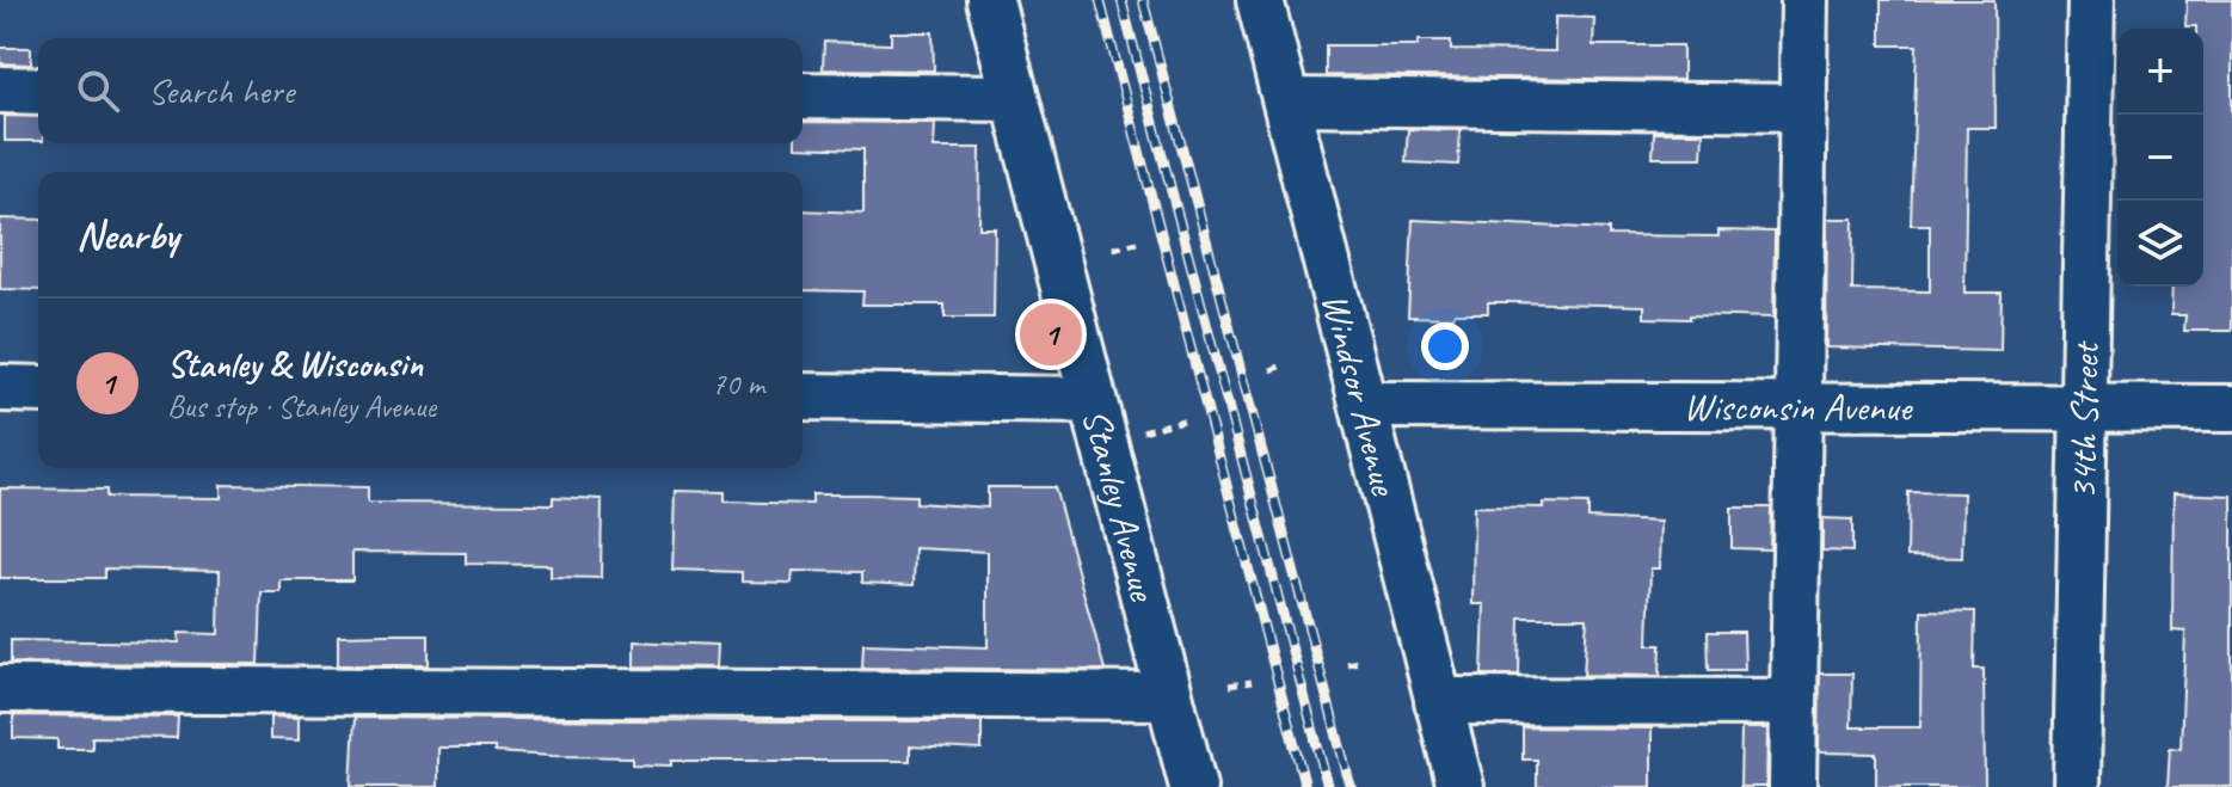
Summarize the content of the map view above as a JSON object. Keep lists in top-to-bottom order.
{
  "streets": {
    "street": [
      "Windsor Avenue",
      "Wisconsin Avenue",
      "34th Street",
      "Stanley Avenue"
    ]
  },
  "crossings": [
    ["Windsor Avenue", "Wisconsin Avenue"],
    ["Wisconsin Avenue", "34th Street"]
  ],
  "page": {
    "map_buttons": ["+", "−"],
    "search": "Search here",
    "heading": "Nearby",
    "list": [
      {
        "mark": "1",
        "name": "Stanley & Wisconsin",
        "note": "Bus stop · Stanley Avenue",
        "value": "70 m"
      }
    ],
    "pins": "1"
  }
}
